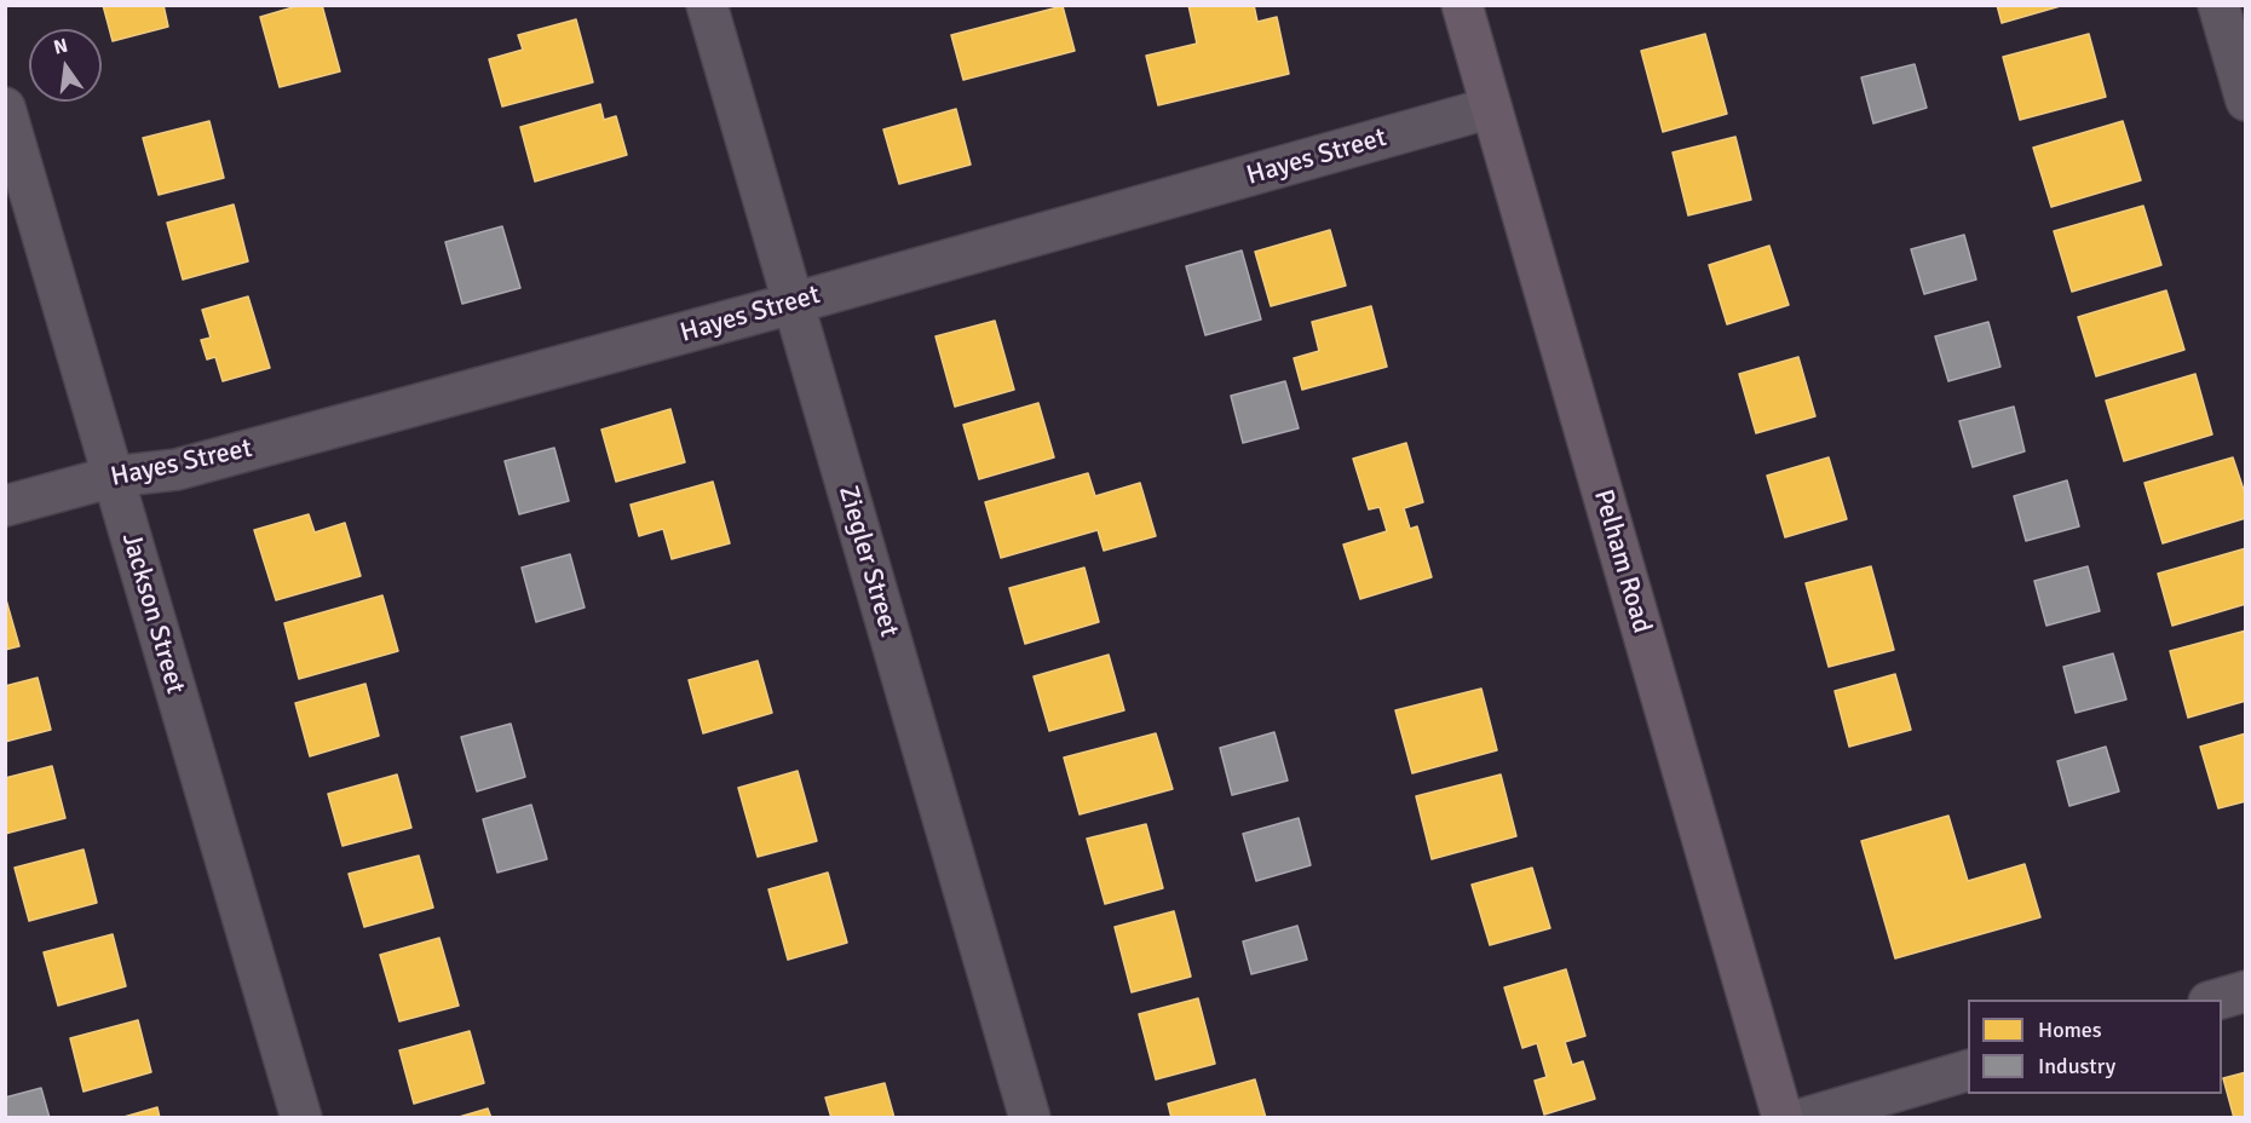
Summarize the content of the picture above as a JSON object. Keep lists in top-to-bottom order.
{
  "streets": {
    "main road": ["Pelham Road"],
    "street": ["Hayes Street", "Ziegler Street", "Jackson Street"]
  },
  "crossings": [
    ["Hayes Street", "Ziegler Street"],
    ["Hayes Street", "Pelham Road"],
    ["Hayes Street", "Jackson Street"]
  ],
  "legend": ["Homes", "Industry"],
  "north": "top"
}
